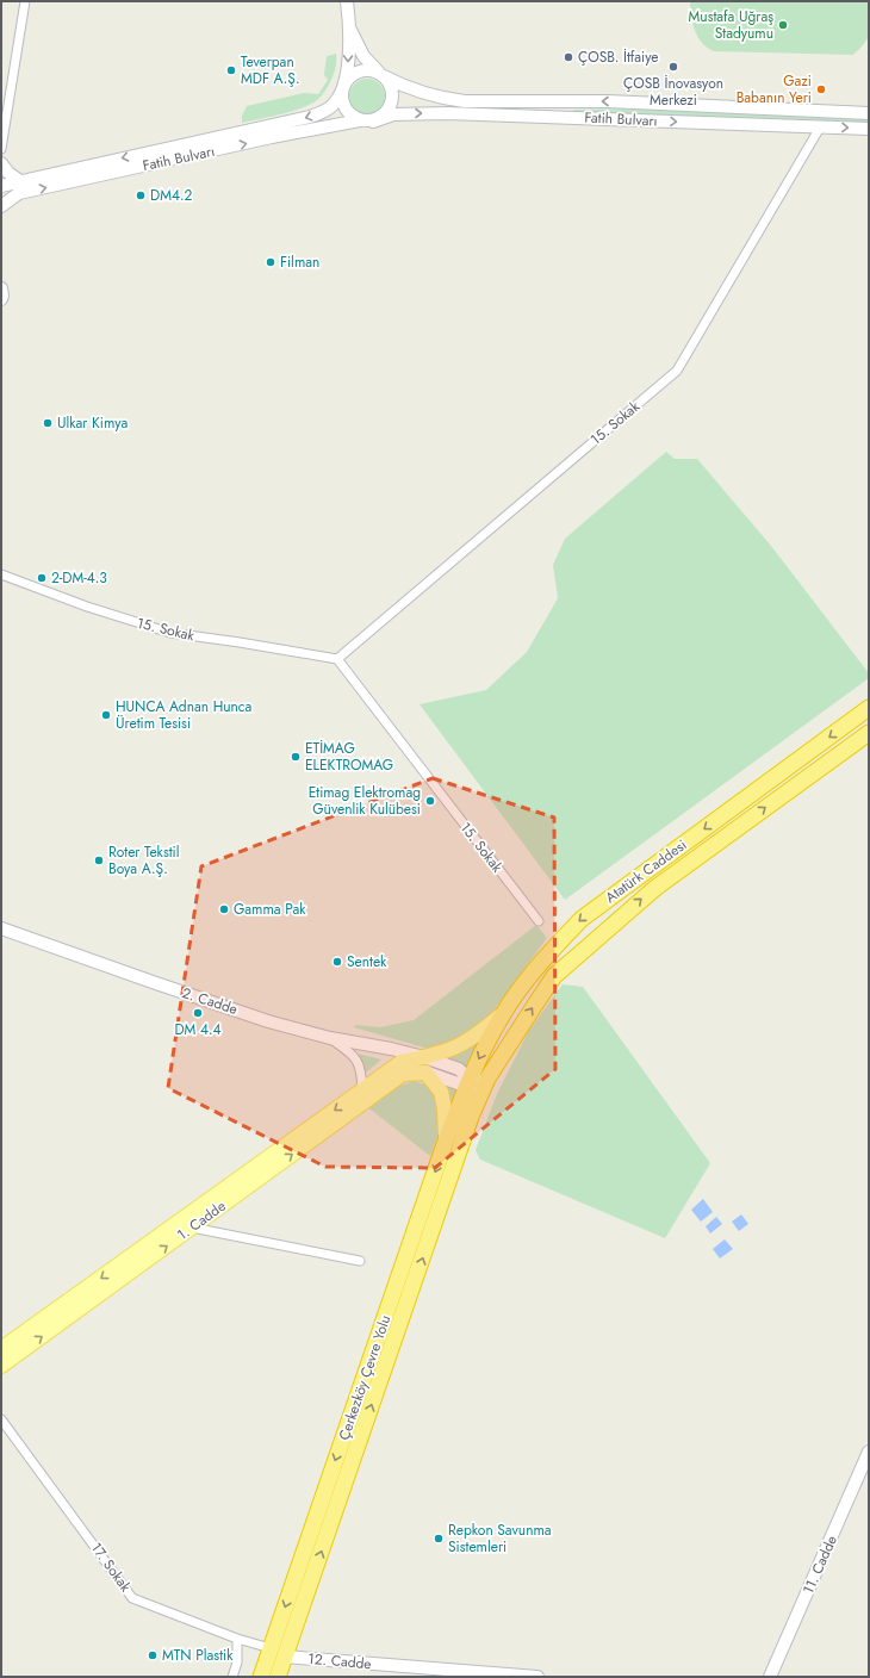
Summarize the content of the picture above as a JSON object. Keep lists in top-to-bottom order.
{
  "streets": {
    "highway": ["Atatürk Caddesi", "Çerkezköy Çevre Yolu"],
    "main road": [
      "Fatih Bulvarı",
      "2. Cadde",
      "1. Cadde",
      "11. Cadde",
      "12. Cadde"
    ],
    "street": ["15. Sokak", "17. Sokak"]
  },
  "crossings": [
    ["Fatih Bulvarı", "15. Sokak"],
    ["Atatürk Caddesi", "2. Cadde"],
    ["Atatürk Caddesi", "Çerkezköy Çevre Yolu"],
    ["2. Cadde", "Çerkezköy Çevre Yolu"],
    ["Çerkezköy Çevre Yolu", "17. Sokak"]
  ],
  "places": [
    "Mustafa Uğraş Stadyumu",
    "ÇOSB. İtfaiye",
    "ÇOSB İnovasyon Merkezi",
    "Teverpan MDF A.Ş.",
    "Gazi Babanın Yeri",
    "DM4.2",
    "Filman",
    "Ulkar Kimya",
    "2-DM-4.3",
    "HUNCA Adnan Hunca Üretim Tesisi",
    "ETİMAG ELEKTROMAG",
    "Etimag Elektromag Güvenlik Kulübesi",
    "Roter Tekstil Boya A.Ş.",
    "Gamma Pak",
    "Sentek",
    "DM 4.4",
    "Repkon Savunma Sistemleri",
    "MTN Plastik"
  ]
}
